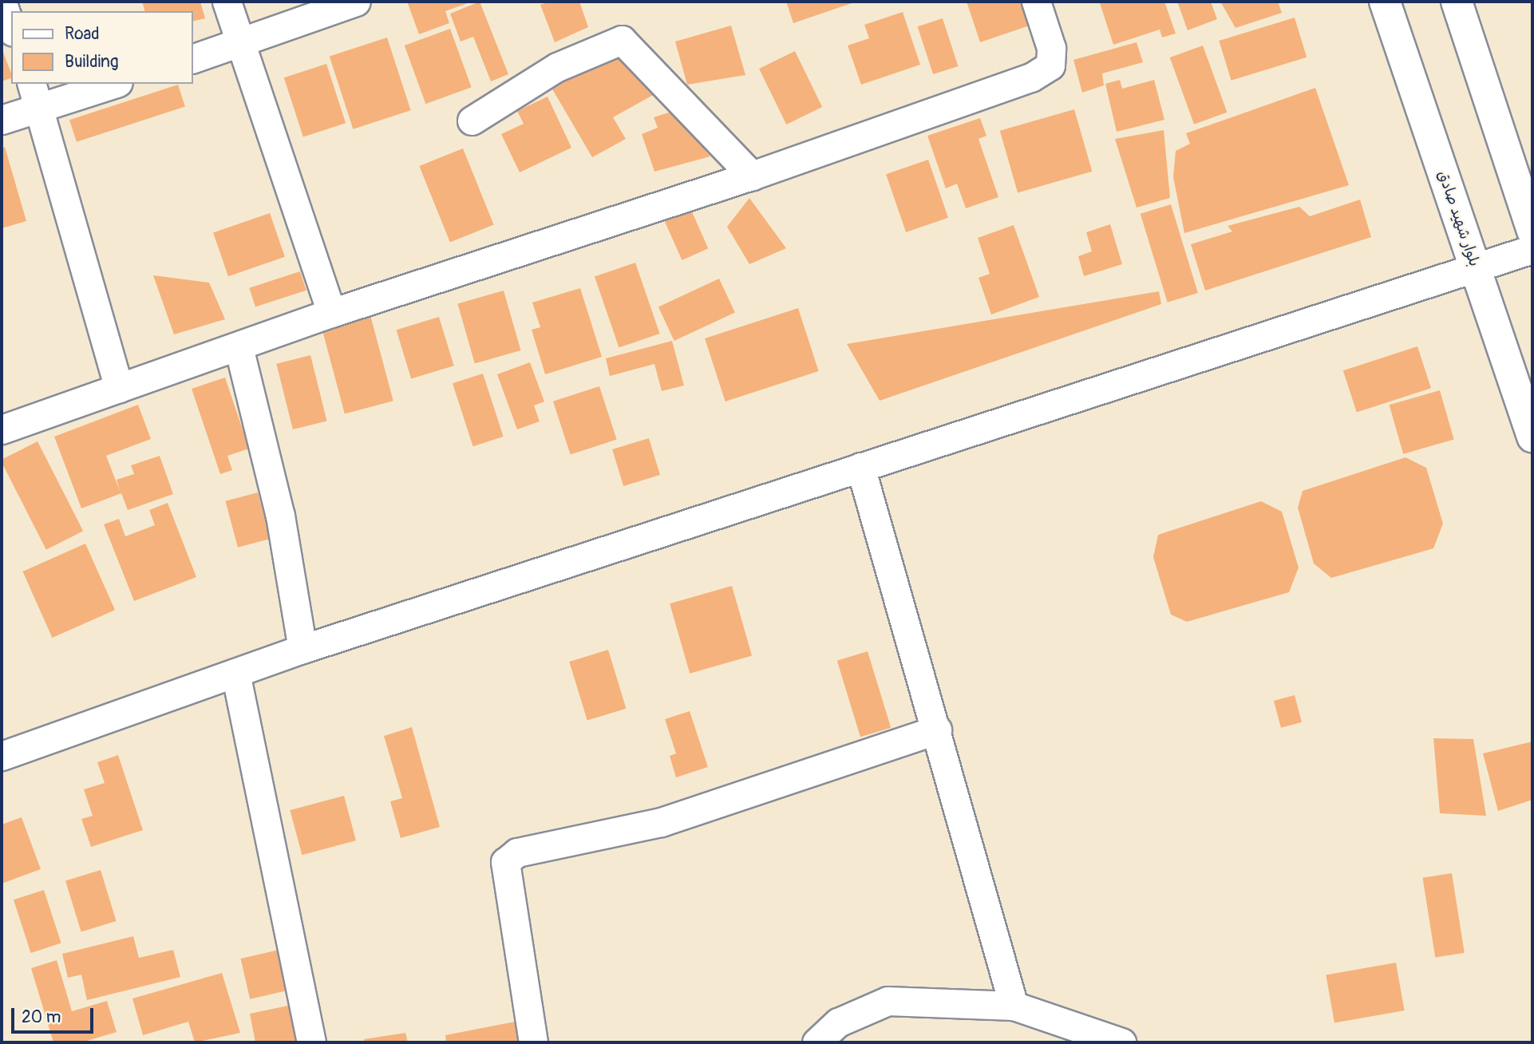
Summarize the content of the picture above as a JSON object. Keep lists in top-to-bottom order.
{
  "streets": {
    "main road": ["بلوار شهید صادق"]
  },
  "legend": ["Road", "Building"],
  "scale_bar": "20 m"
}
